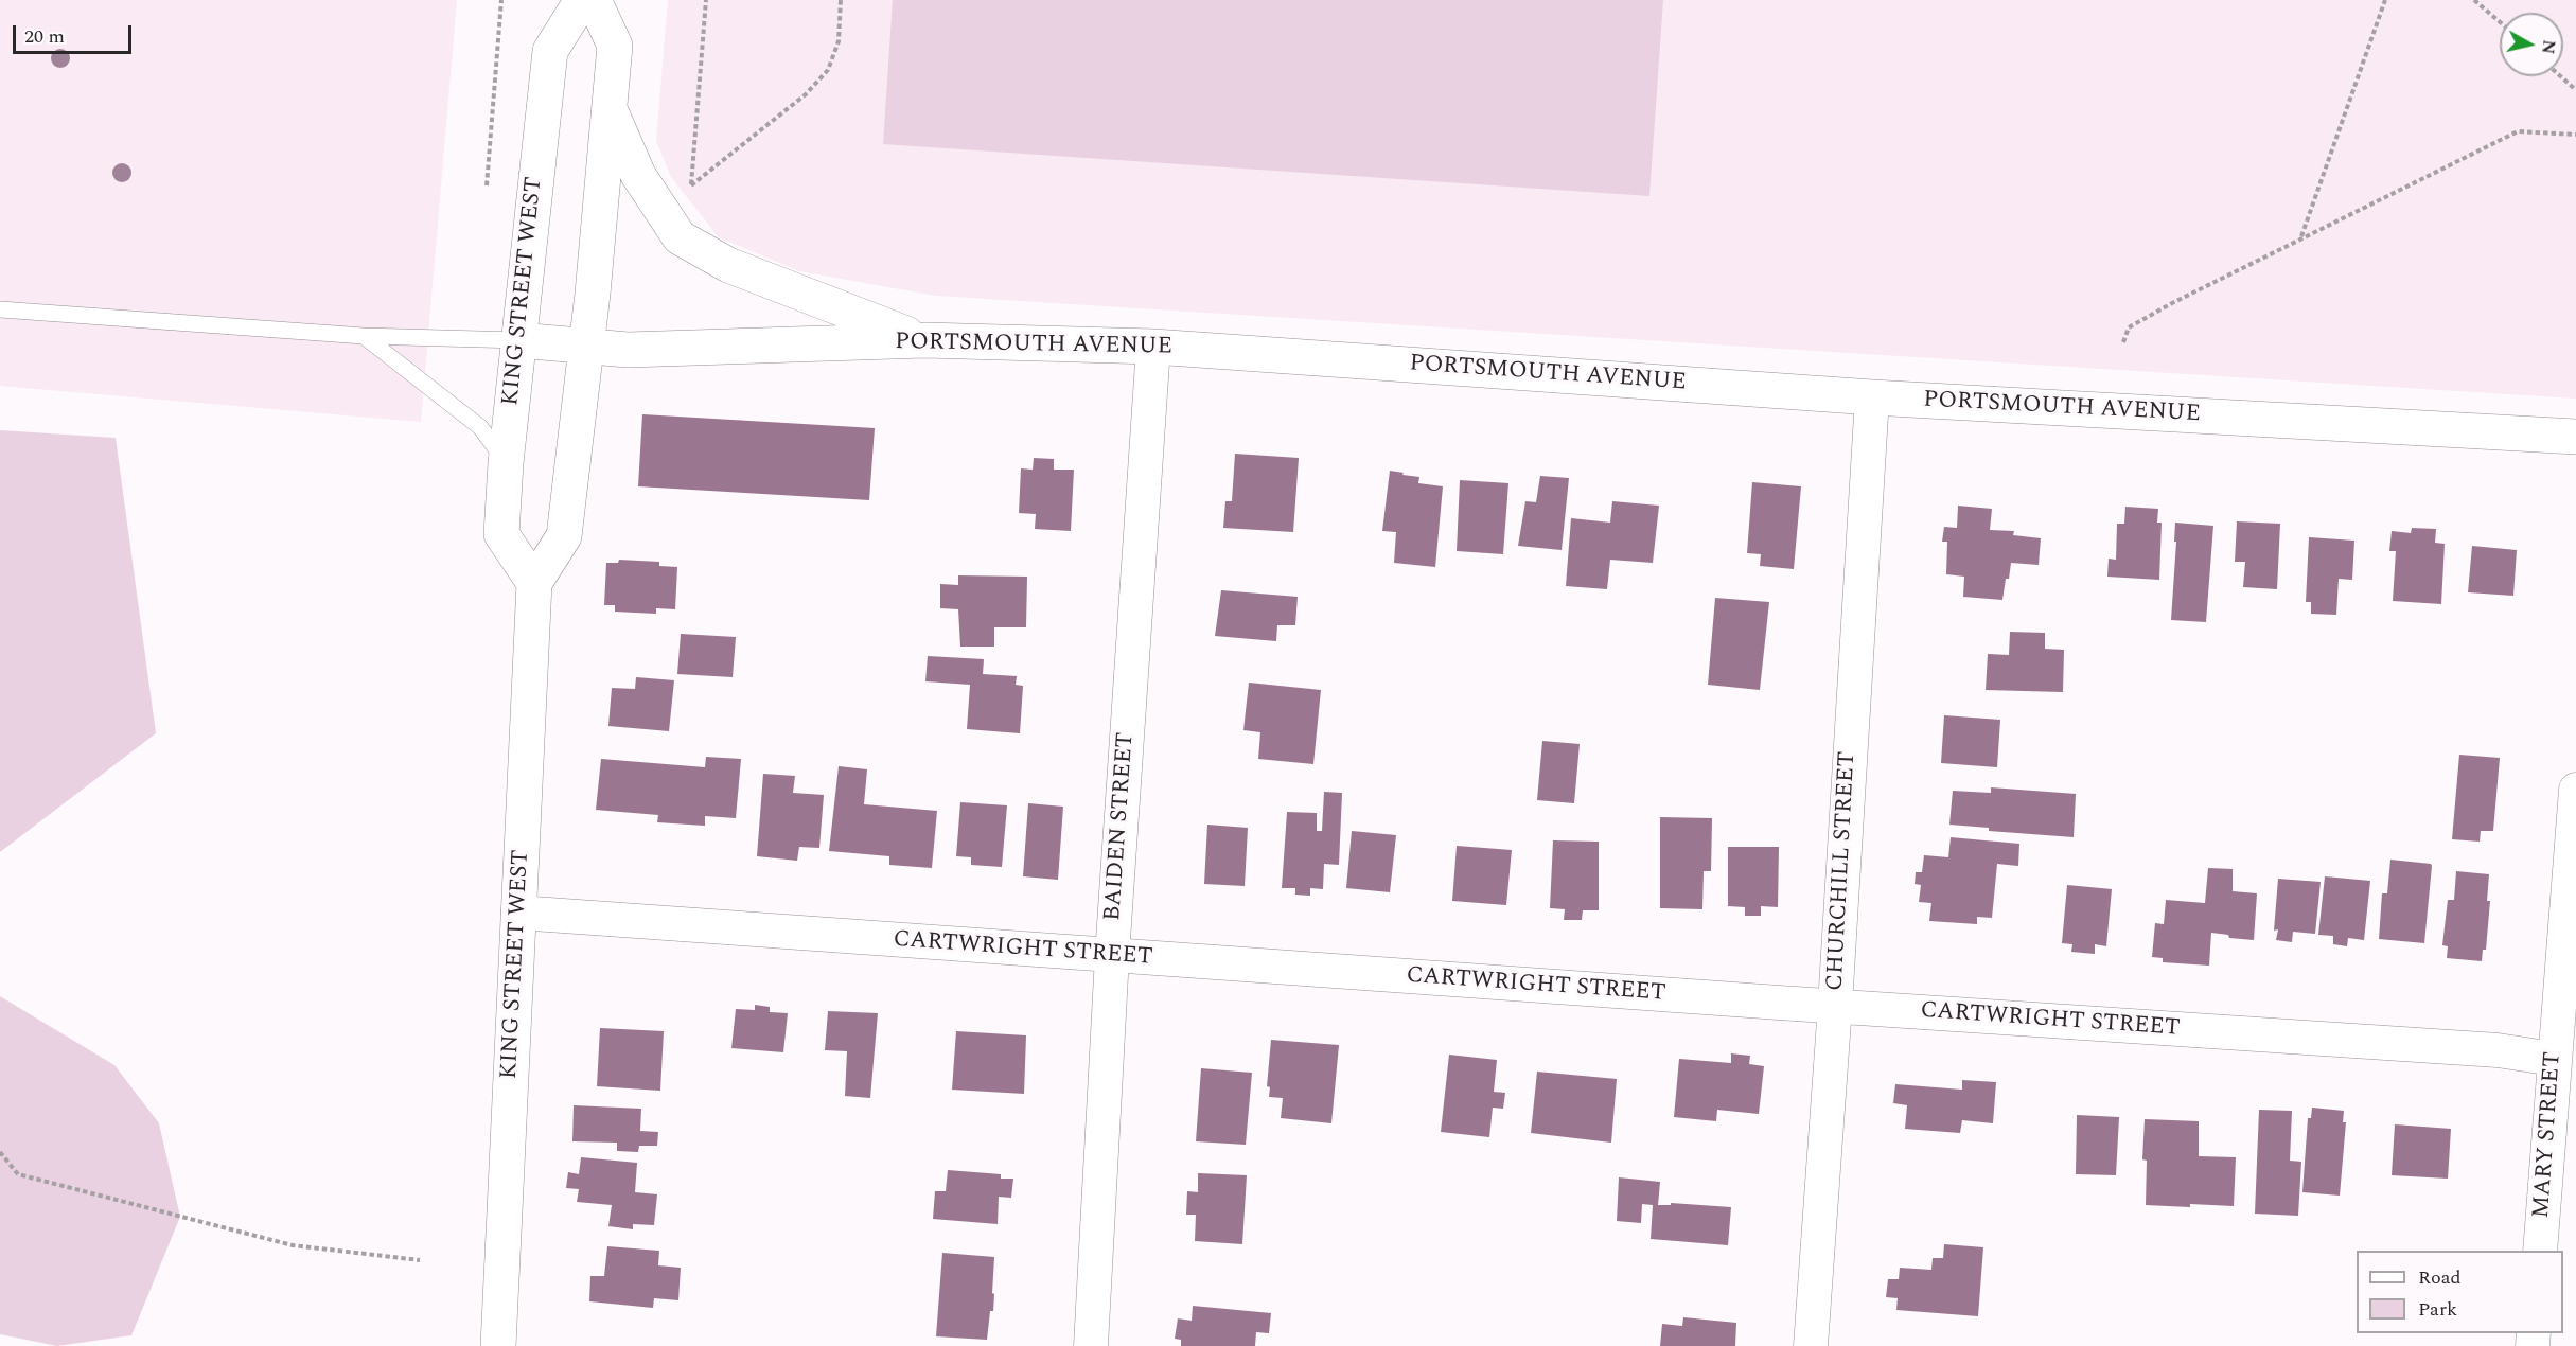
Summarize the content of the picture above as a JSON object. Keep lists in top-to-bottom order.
{
  "streets": {
    "main road": ["KING STREET WEST", "PORTSMOUTH AVENUE"],
    "street": [
      "BAIDEN STREET",
      "CHURCHILL STREET",
      "CARTWRIGHT STREET",
      "MARY STREET"
    ]
  },
  "crossings": [
    ["KING STREET WEST", "PORTSMOUTH AVENUE"],
    ["KING STREET WEST", "CARTWRIGHT STREET"],
    ["PORTSMOUTH AVENUE", "BAIDEN STREET"],
    ["PORTSMOUTH AVENUE", "CHURCHILL STREET"],
    ["BAIDEN STREET", "CARTWRIGHT STREET"],
    ["CHURCHILL STREET", "CARTWRIGHT STREET"],
    ["CARTWRIGHT STREET", "MARY STREET"]
  ],
  "legend": ["Road", "Park"],
  "scale_bar": "20 m",
  "north": "right"
}
